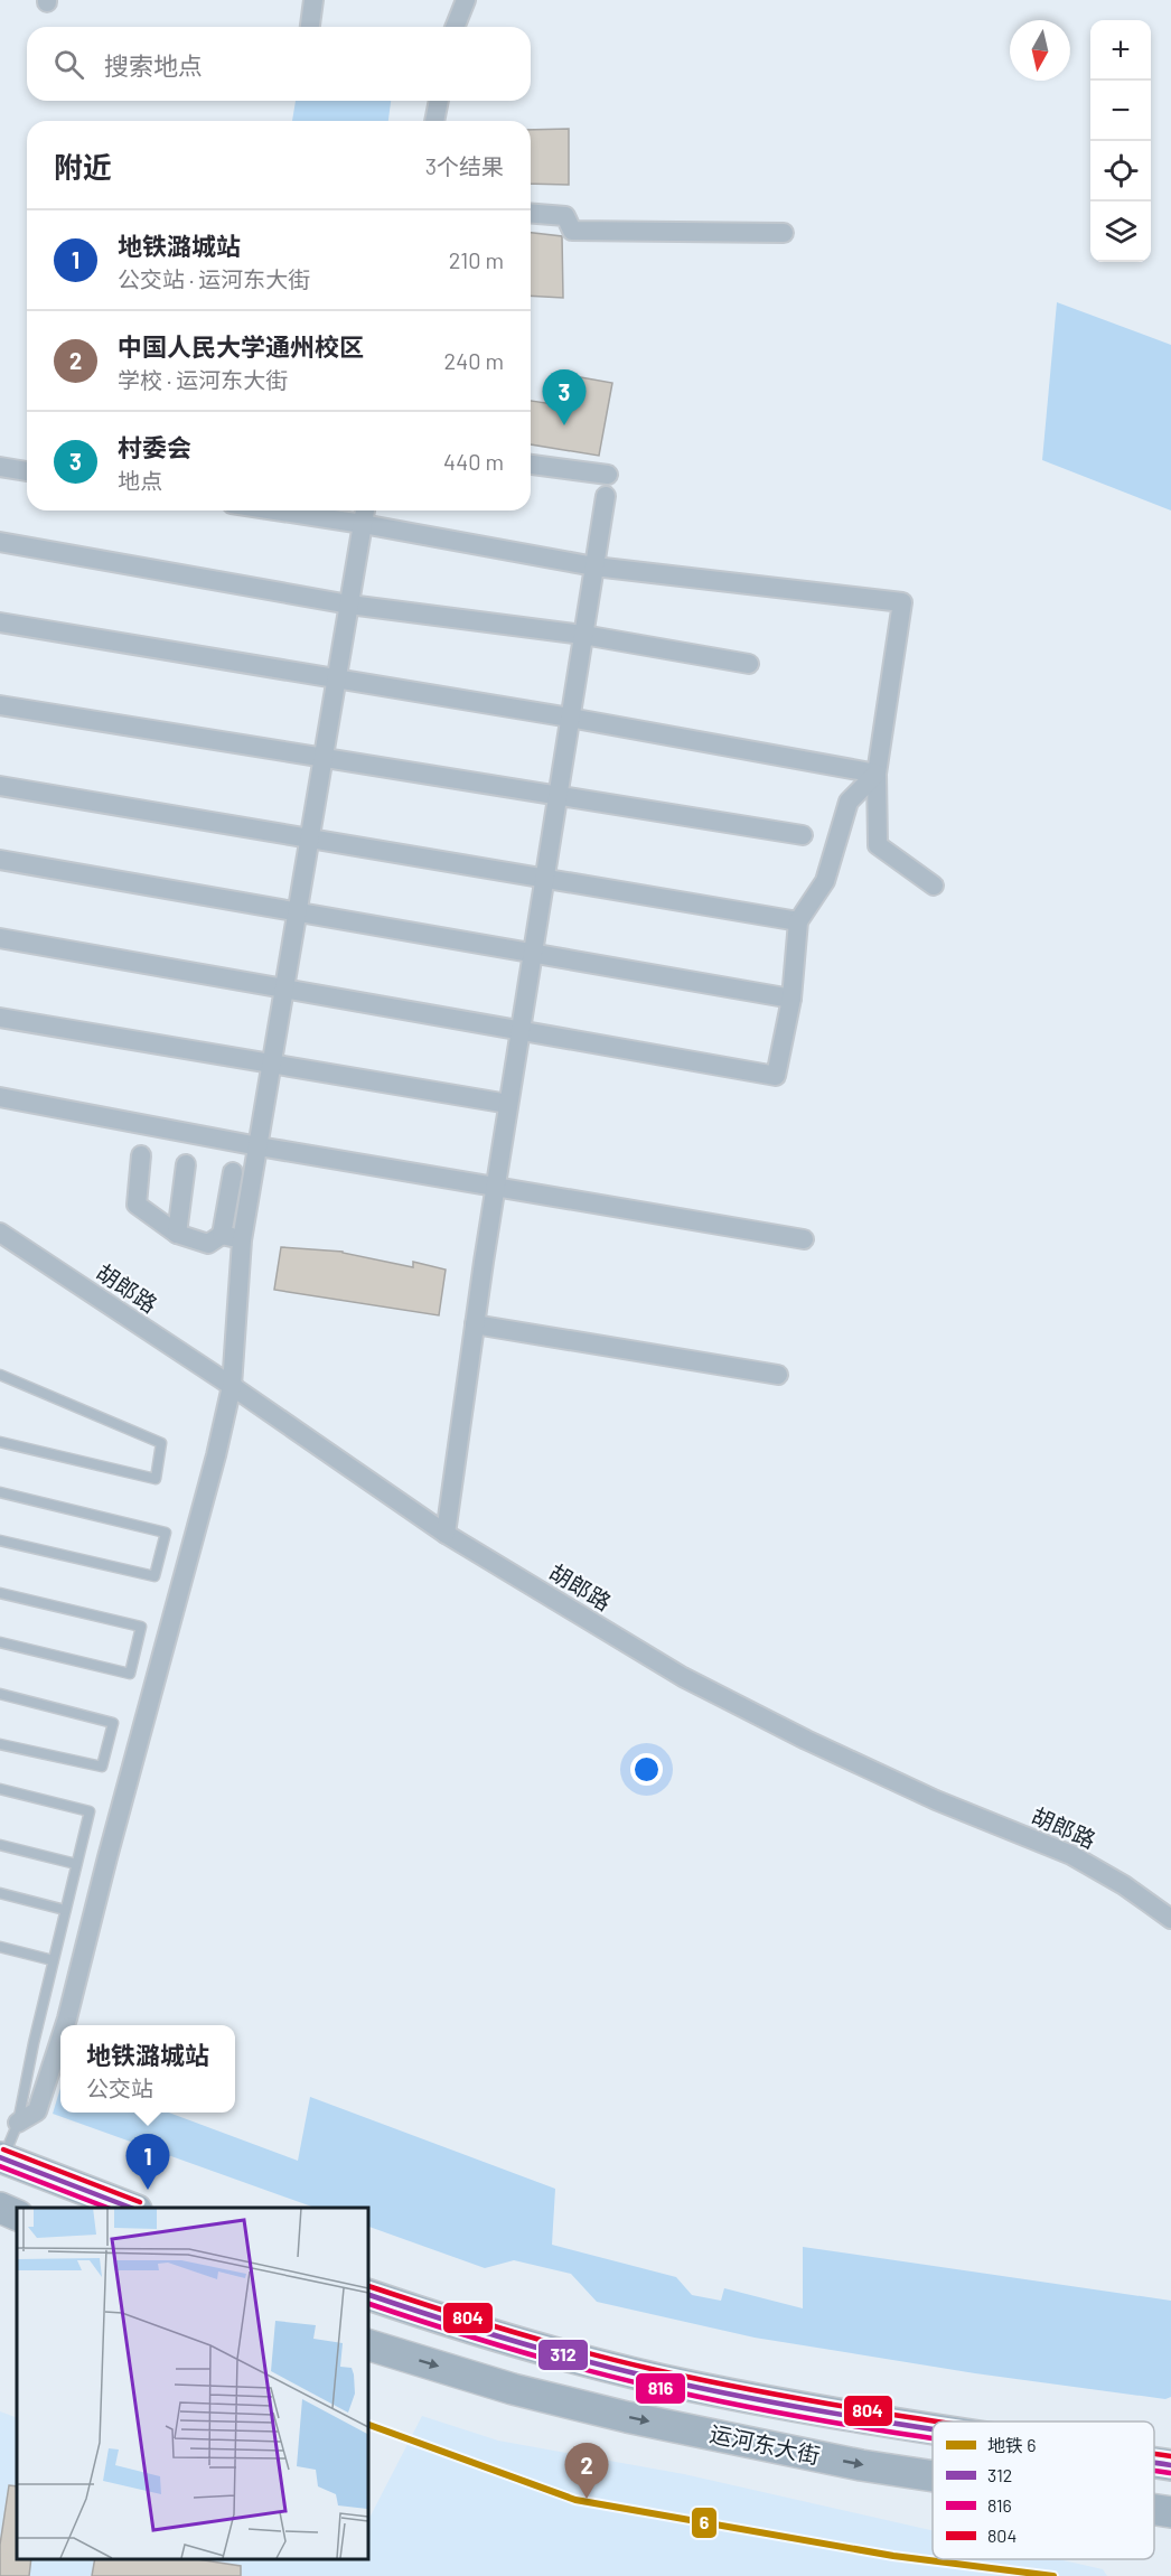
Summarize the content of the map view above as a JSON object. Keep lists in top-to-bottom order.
{
  "streets": {
    "main road": ["运河东大街"],
    "street": ["胡郎路"]
  },
  "lines": [
    "transit line 804",
    "transit line 312",
    "transit line 816",
    "metro line 6"
  ],
  "legend": [
    "地铁 6",
    "312",
    "816",
    "804"
  ],
  "north": "bottom",
  "page": {
    "map_buttons": ["+", "−"],
    "search": "搜索地点",
    "heading": ["附近", "3个结果"],
    "list": [
      {
        "mark": "1",
        "name": "地铁潞城站",
        "note": "公交站 · 运河东大街",
        "value": "210 m"
      },
      {
        "mark": "2",
        "name": "中国人民大学通州校区",
        "note": "学校 · 运河东大街",
        "value": "240 m"
      },
      {
        "mark": "3",
        "name": "村委会",
        "note": "地点",
        "value": "440 m"
      }
    ],
    "pins": ["3", "1", "2"],
    "popup": ["地铁潞城站", "公交站"]
  }
}
